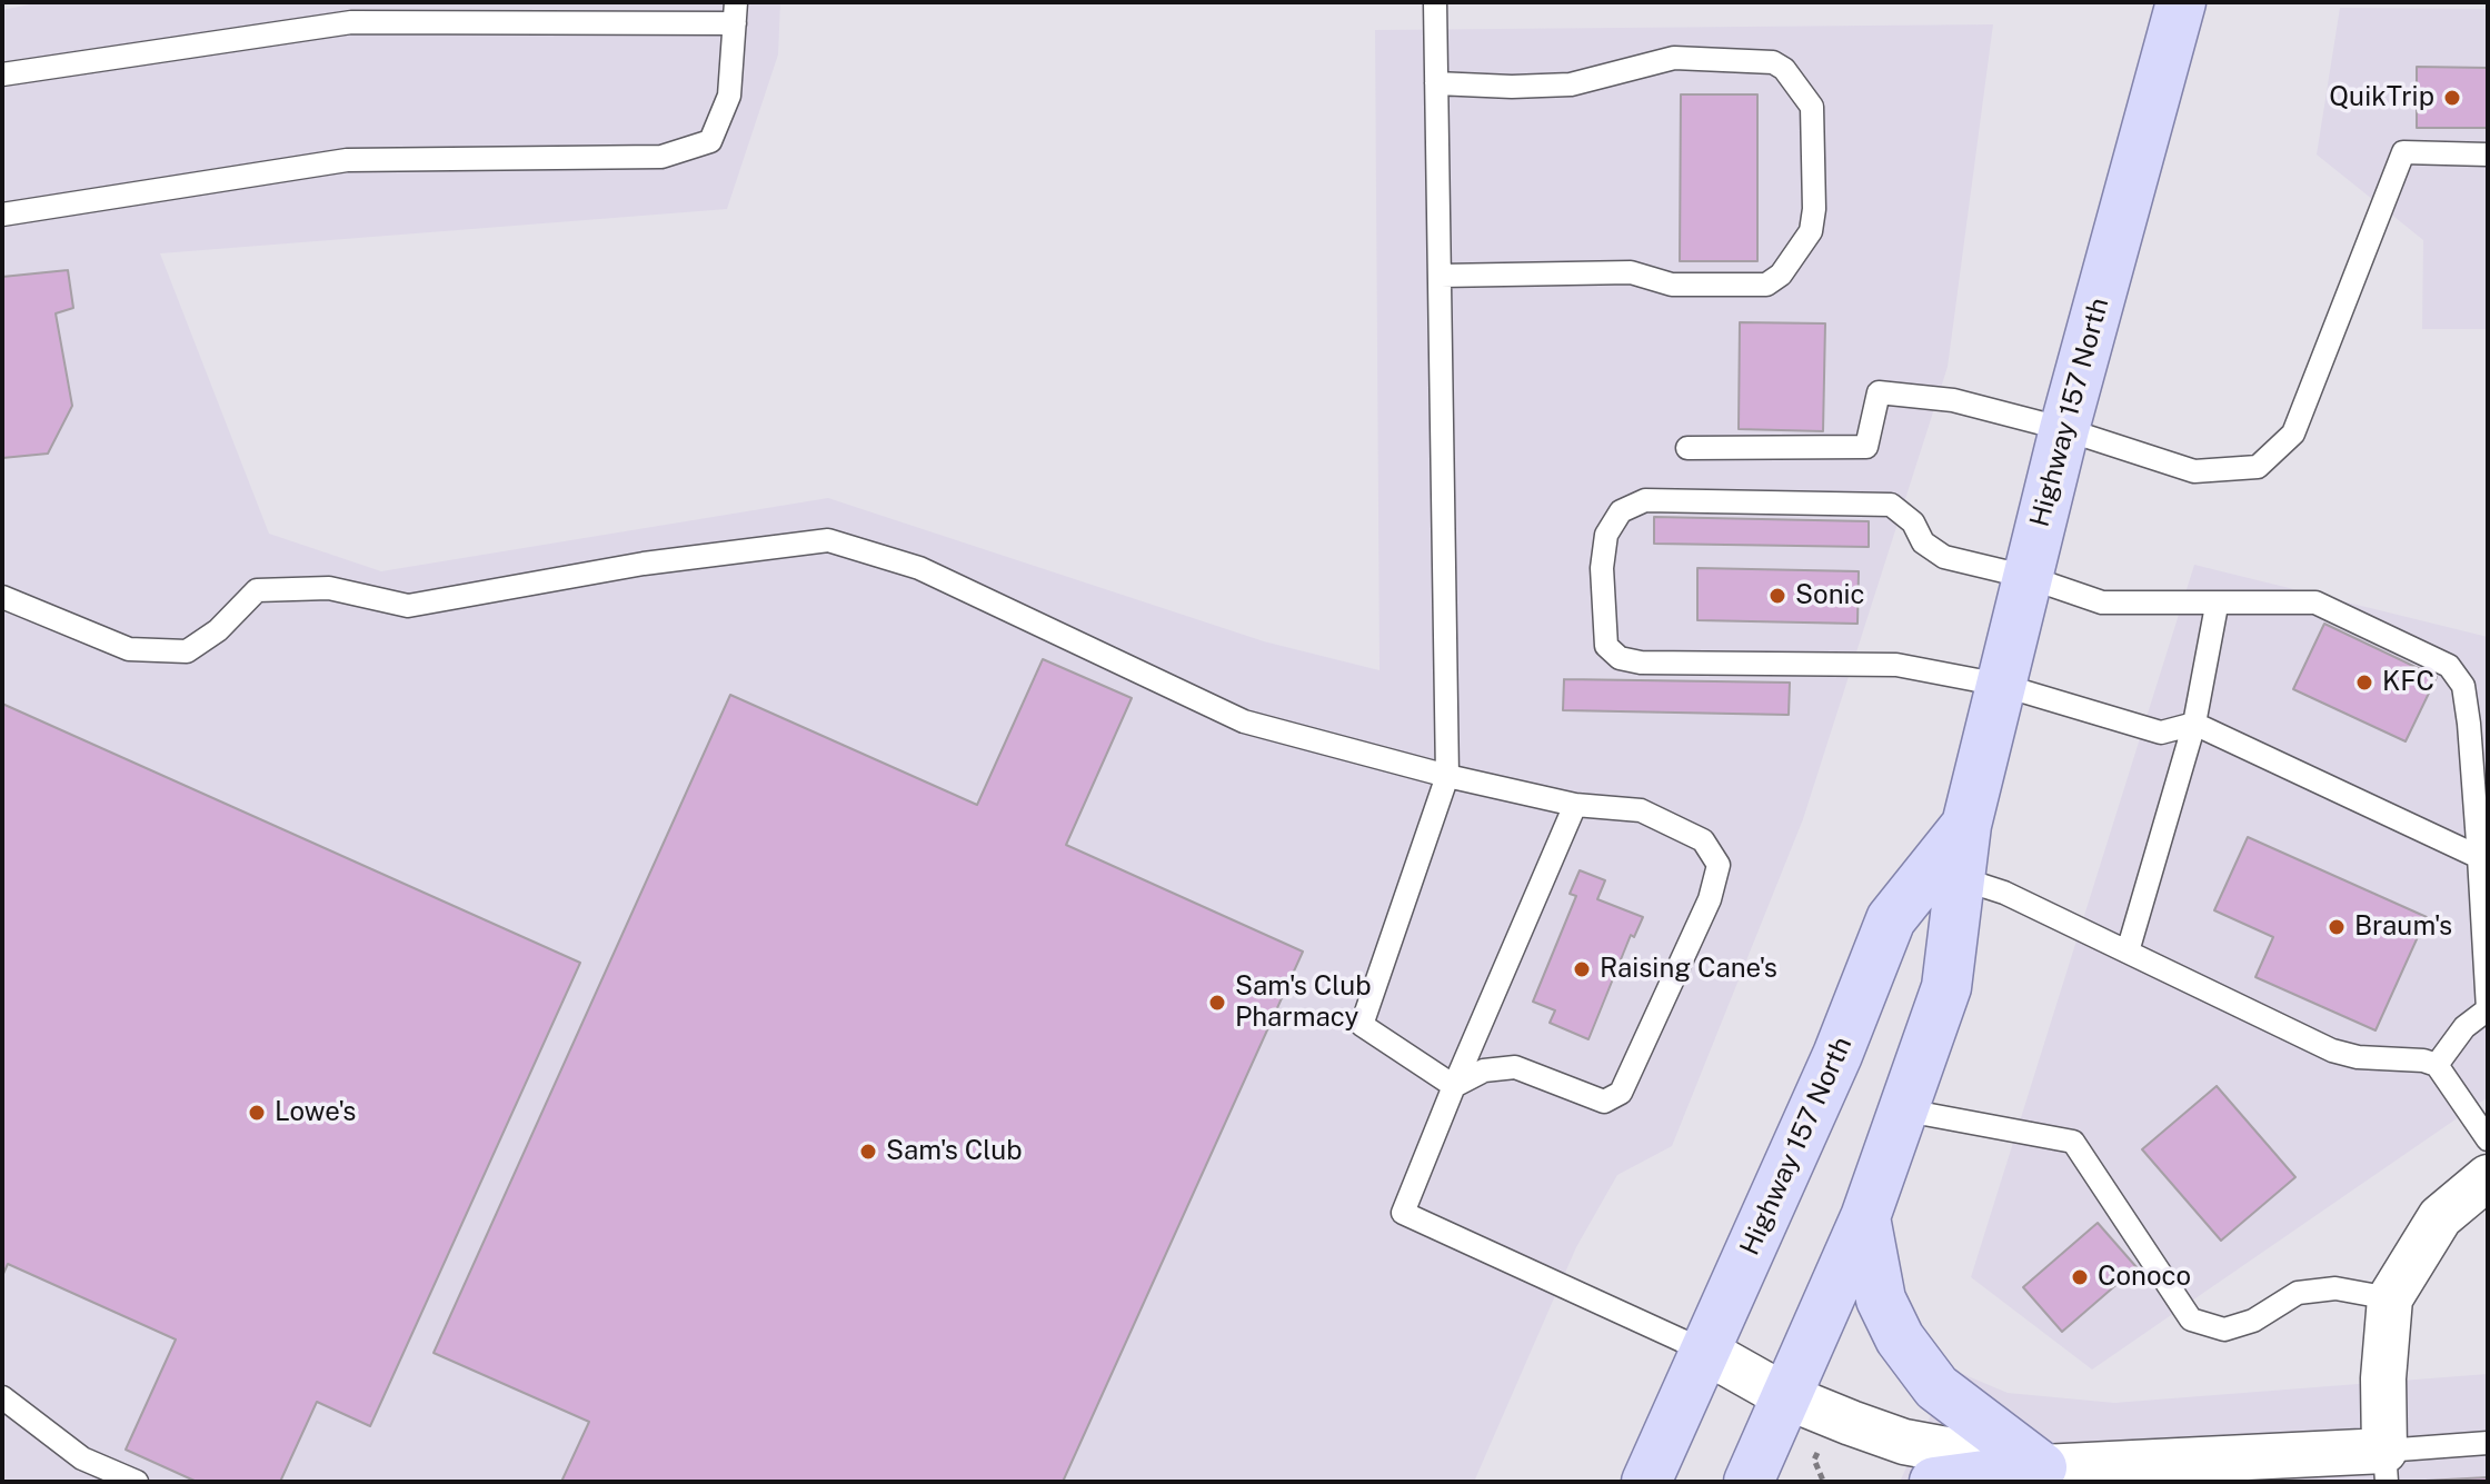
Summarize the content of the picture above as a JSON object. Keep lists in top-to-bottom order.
{
  "streets": {
    "main road": ["Highway 157 North"]
  },
  "places": [
    "QuikTrip",
    "Sonic",
    "KFC",
    "Braum's",
    "Raising Cane's",
    "Sam's Club Pharmacy",
    "Lowe's",
    "Sam's Club",
    "Conoco"
  ]
}
